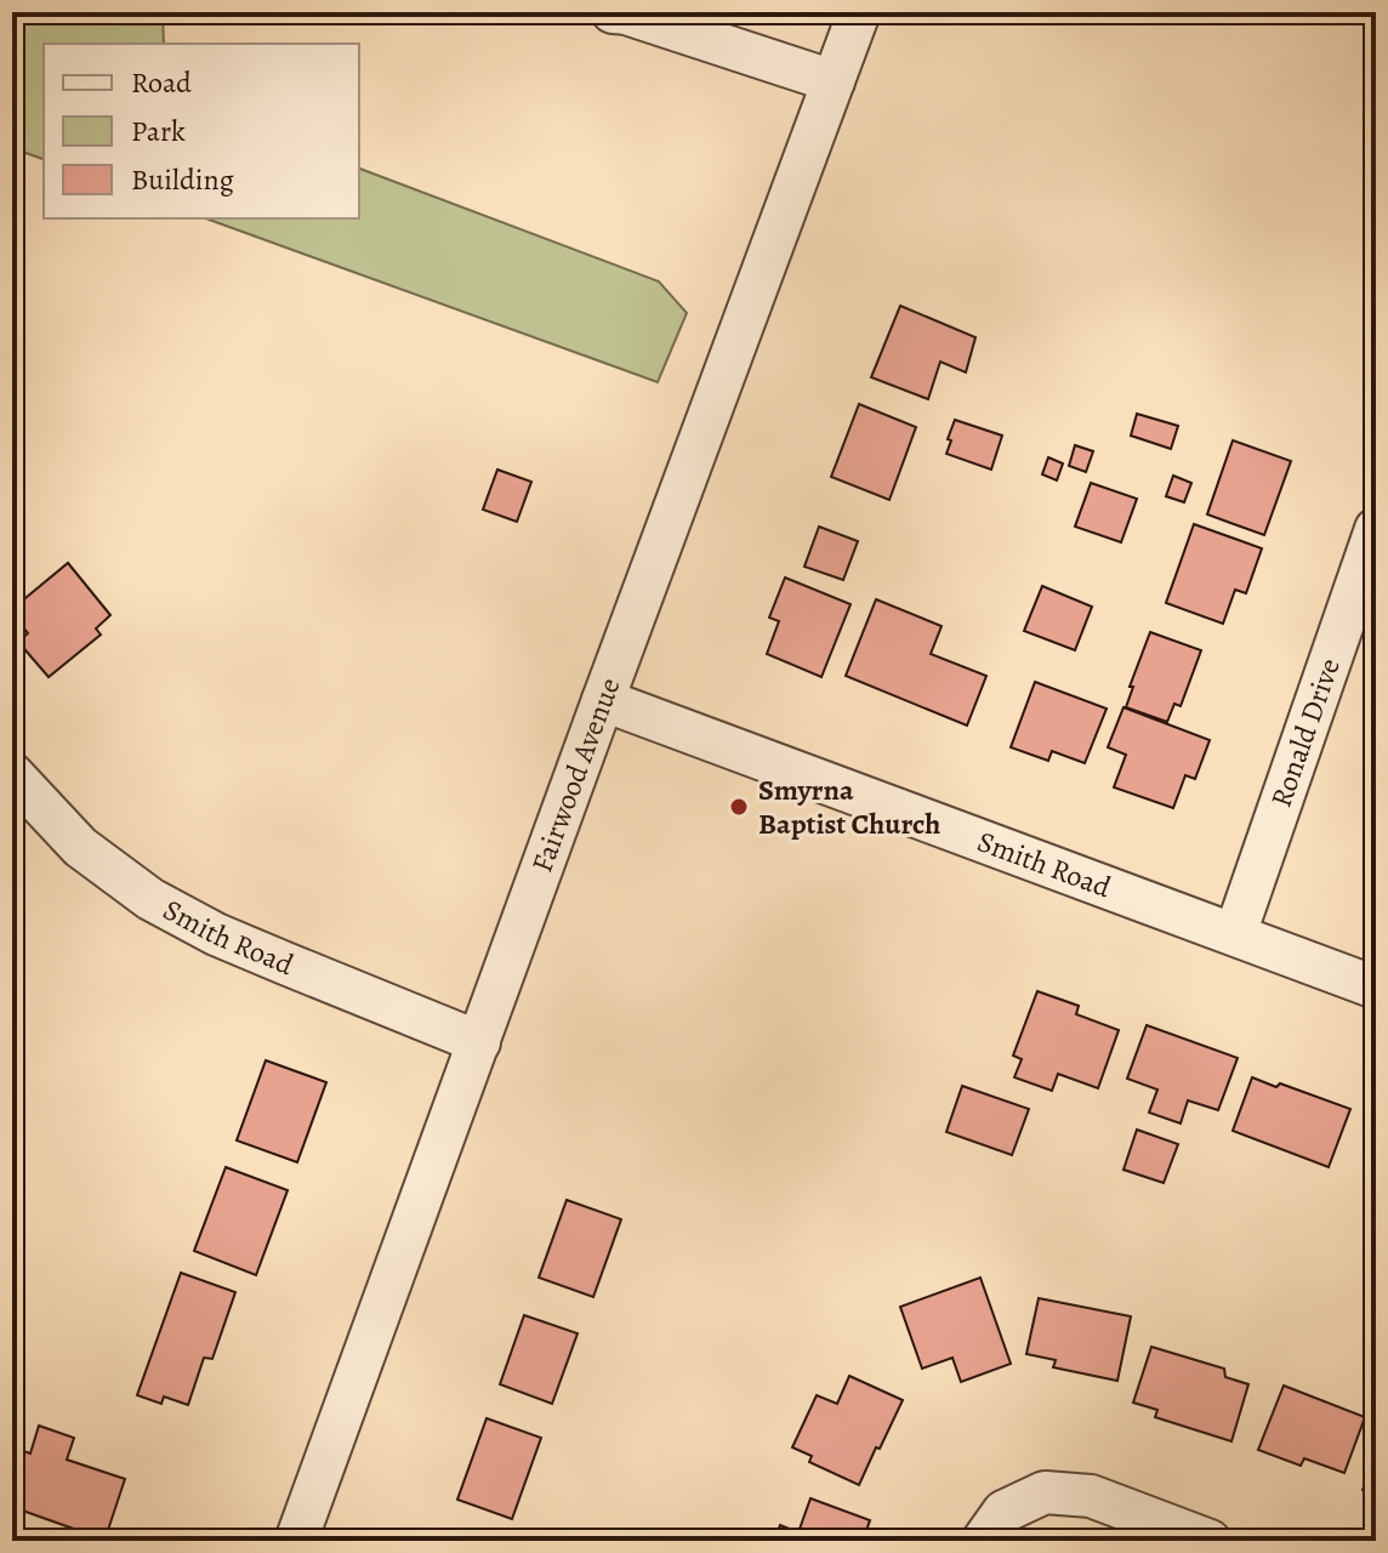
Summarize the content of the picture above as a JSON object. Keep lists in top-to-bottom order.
{
  "streets": {
    "street": ["Ronald Drive", "Fairwood Avenue", "Smith Road"]
  },
  "crossings": [
    ["Ronald Drive", "Smith Road"],
    ["Fairwood Avenue", "Smith Road"]
  ],
  "places": ["Smyrna Baptist Church"],
  "legend": ["Road", "Park", "Building"]
}
